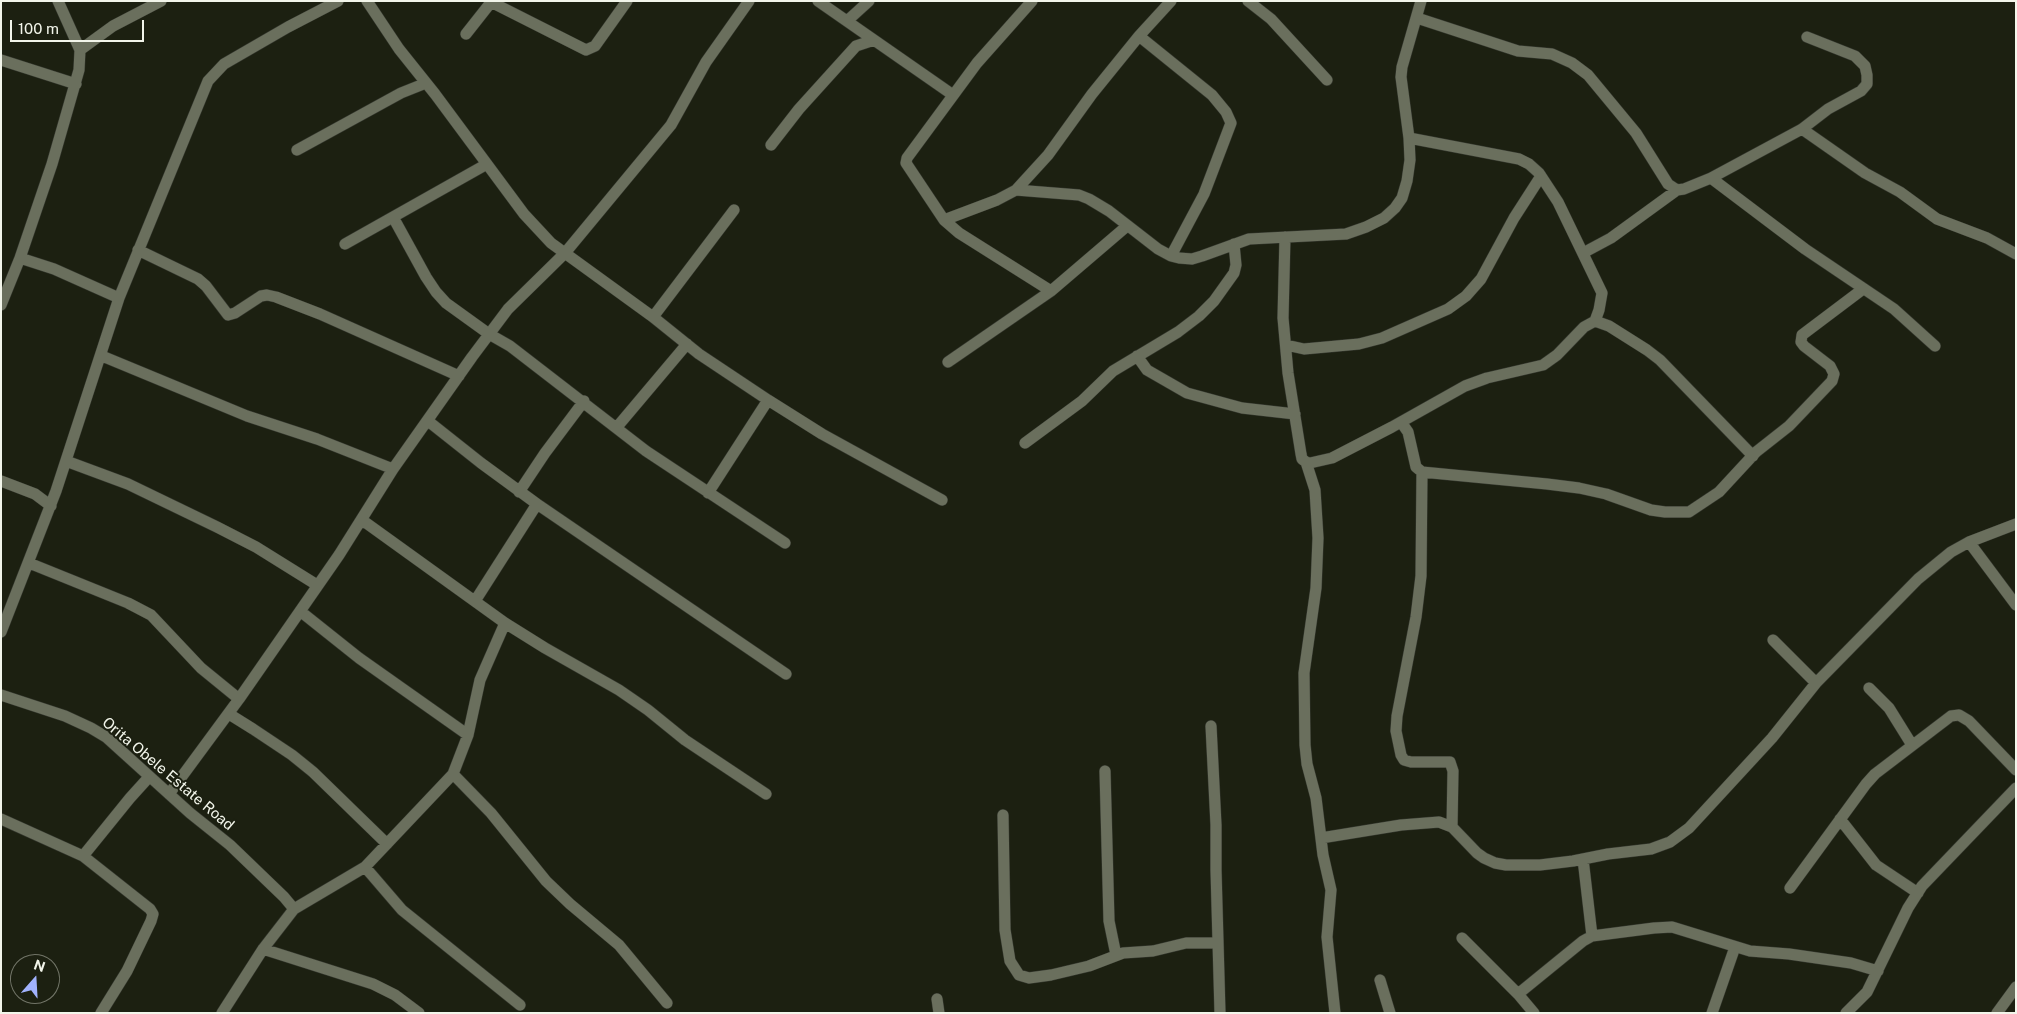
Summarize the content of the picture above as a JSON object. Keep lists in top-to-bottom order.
{
  "streets": {
    "street": ["Orita Obele Estate Road"]
  },
  "scale_bar": "100 m",
  "north": "top"
}
